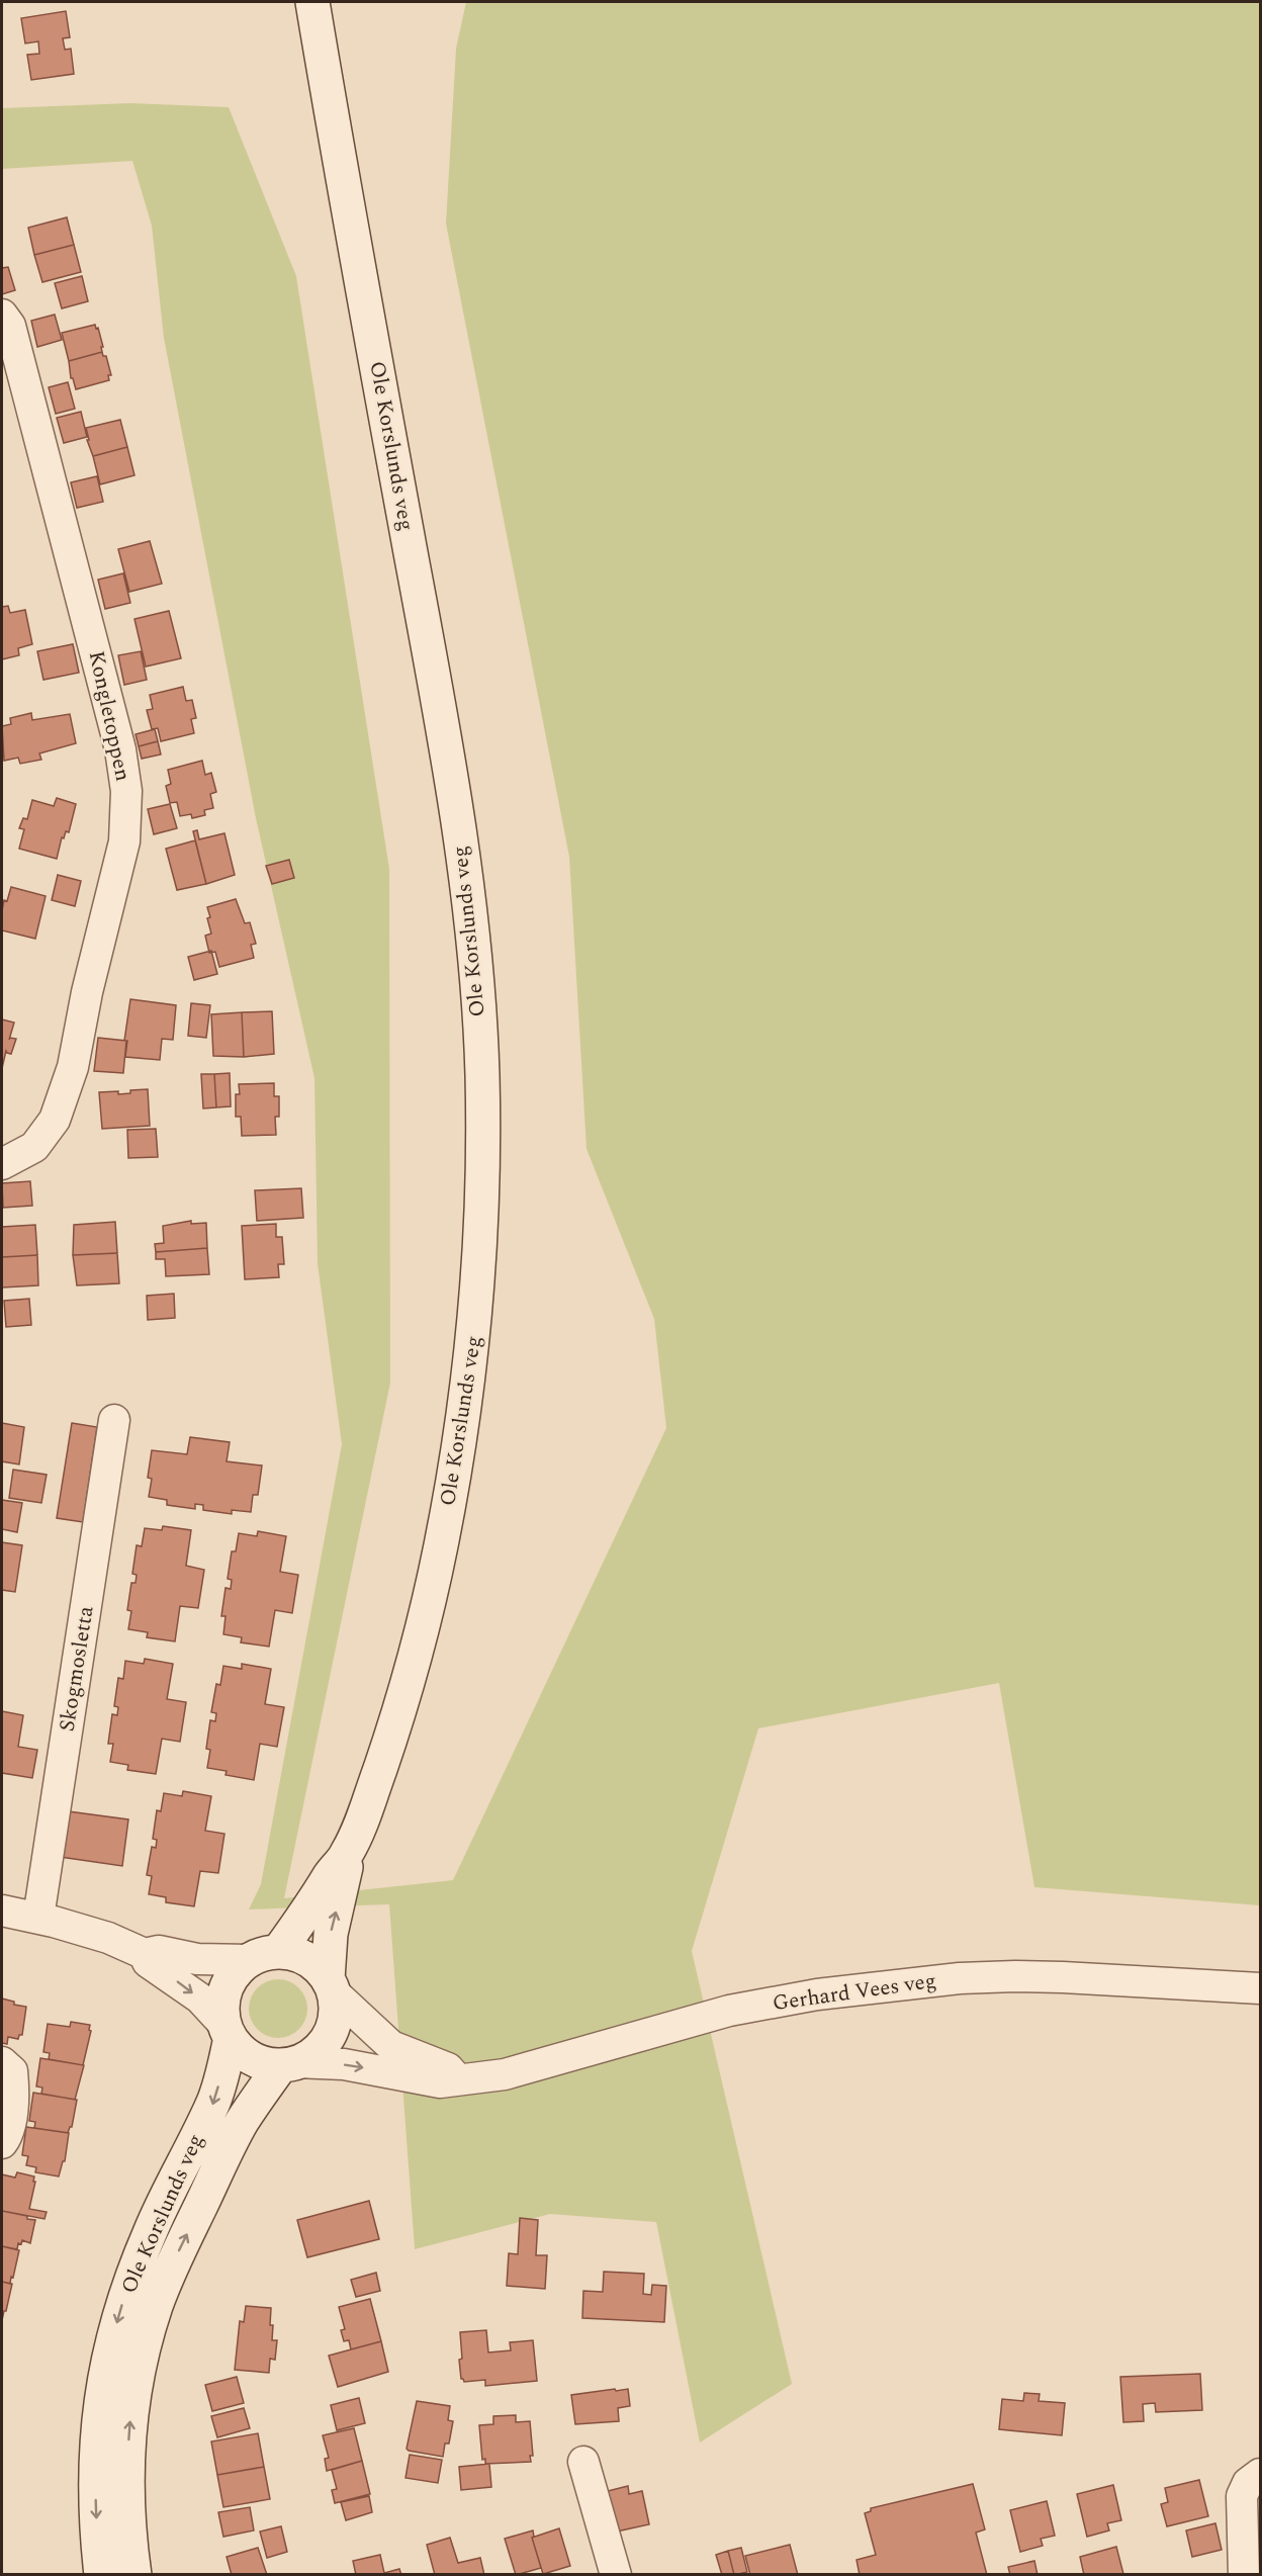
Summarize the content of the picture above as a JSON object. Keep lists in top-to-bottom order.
{
  "streets": {
    "street": [
      "Ole Korslunds veg",
      "Kongletoppen",
      "Skogmosletta",
      "Gerhard Vees veg"
    ]
  },
  "crossings": [
    ["Ole Korslunds veg", "Gerhard Vees veg"]
  ]
}
